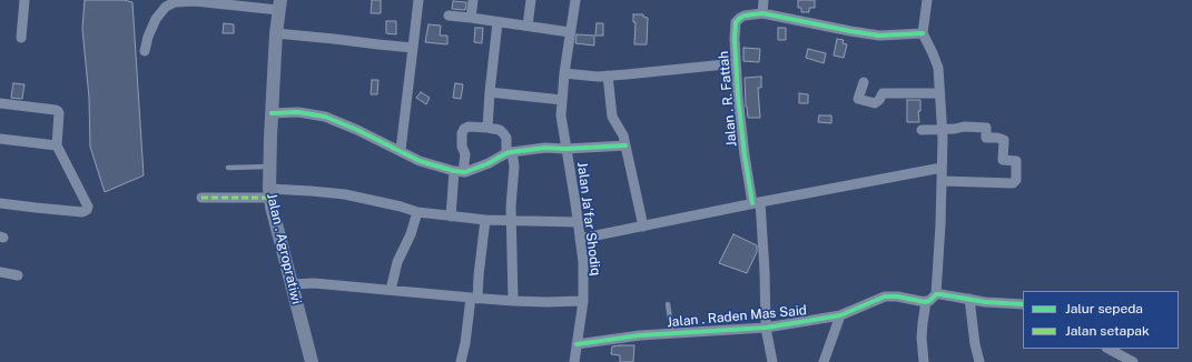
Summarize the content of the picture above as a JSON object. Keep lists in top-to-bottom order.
{
  "streets": {
    "street": [
      "Jalan . R. Fattah",
      "Jalan Ja'far Shodiq",
      "Jalan . Agropratiwi",
      "Jalan . Raden Mas Said"
    ]
  },
  "crossings": [
    ["Jalan . R. Fattah", "Jalan . Raden Mas Said"],
    ["Jalan Ja'far Shodiq", "Jalan . Raden Mas Said"]
  ],
  "legend": ["Jalur sepeda", "Jalan setapak"]
}
